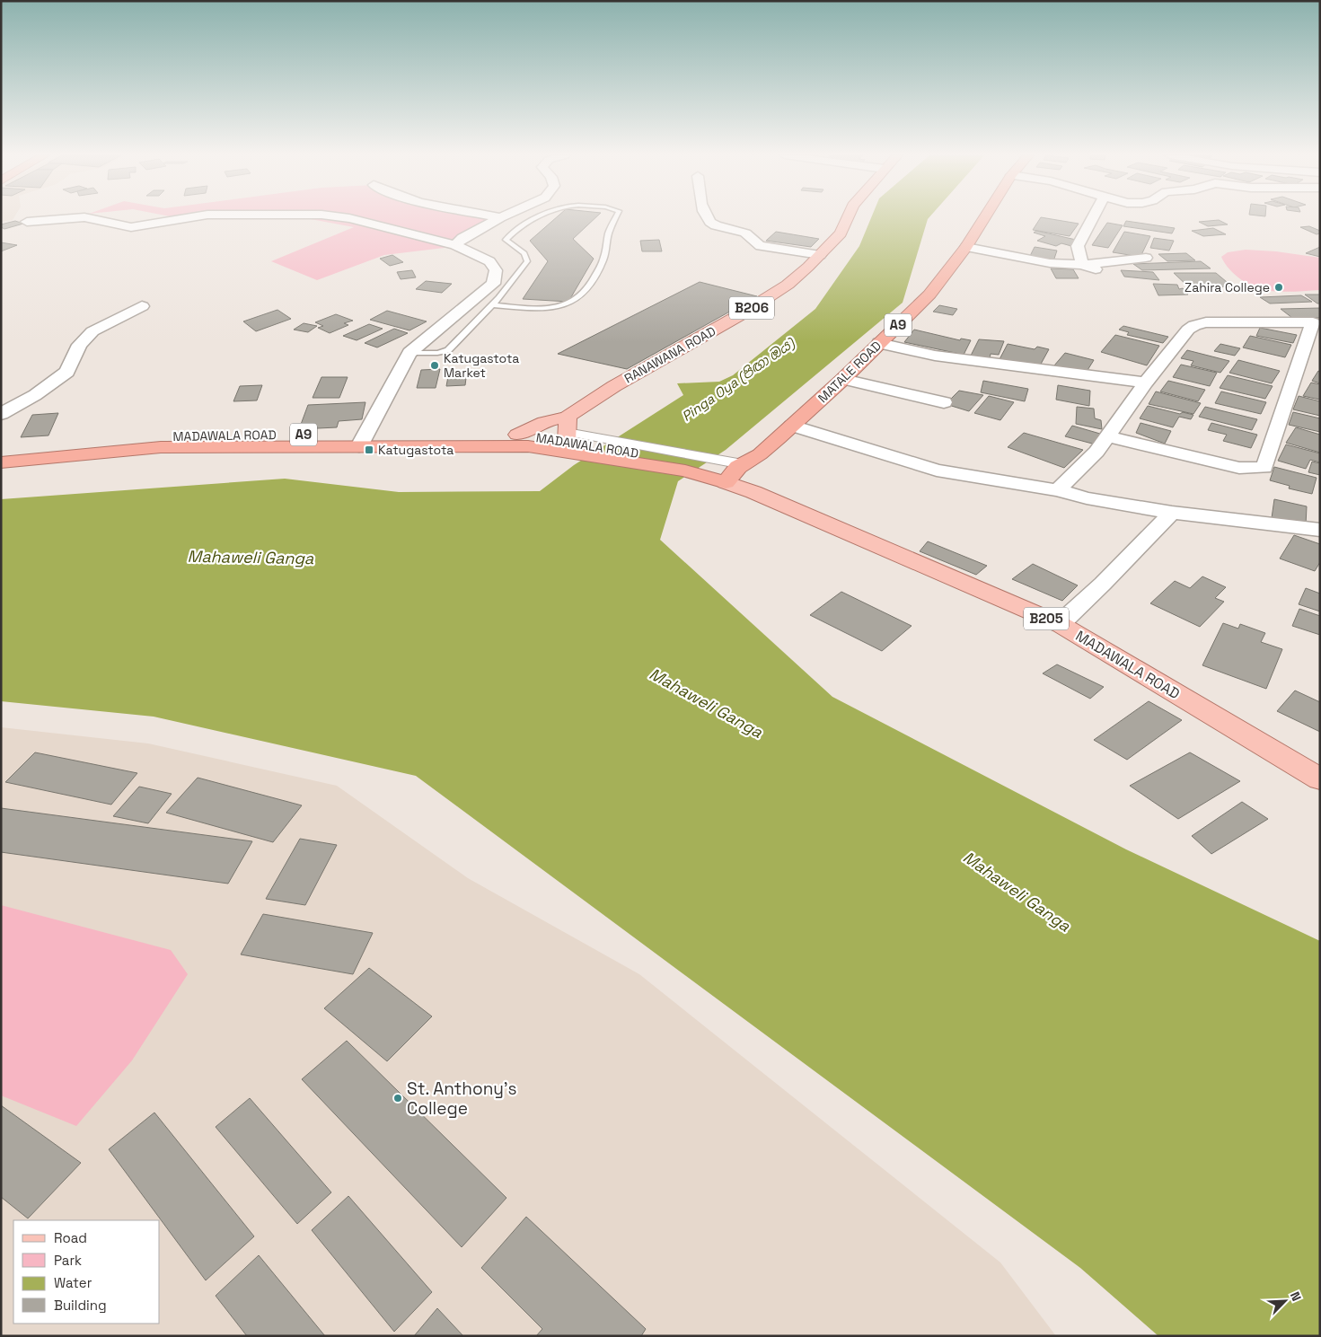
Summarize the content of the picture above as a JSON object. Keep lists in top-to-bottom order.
{
  "streets": {
    "highway": ["A9", "MATALE ROAD", "MADAWALA ROAD"],
    "main road": ["B206", "RANAWANA ROAD", "B205"]
  },
  "crossings": [
    ["B206", "RANAWANA ROAD"],
    ["B206", "MADAWALA ROAD"],
    ["RANAWANA ROAD", "MADAWALA ROAD"],
    ["MATALE ROAD", "MADAWALA ROAD"]
  ],
  "water": ["Pinga Oya (පිඟා ඔය)", "Mahaweli Ganga"],
  "places": {
    "other": ["Zahira College", "Katugastota Market", "St. Anthony's College"],
    "transit": ["Katugastota"]
  },
  "legend": [
    "Road",
    "Park",
    "Water",
    "Building"
  ],
  "north": "top right"
}
